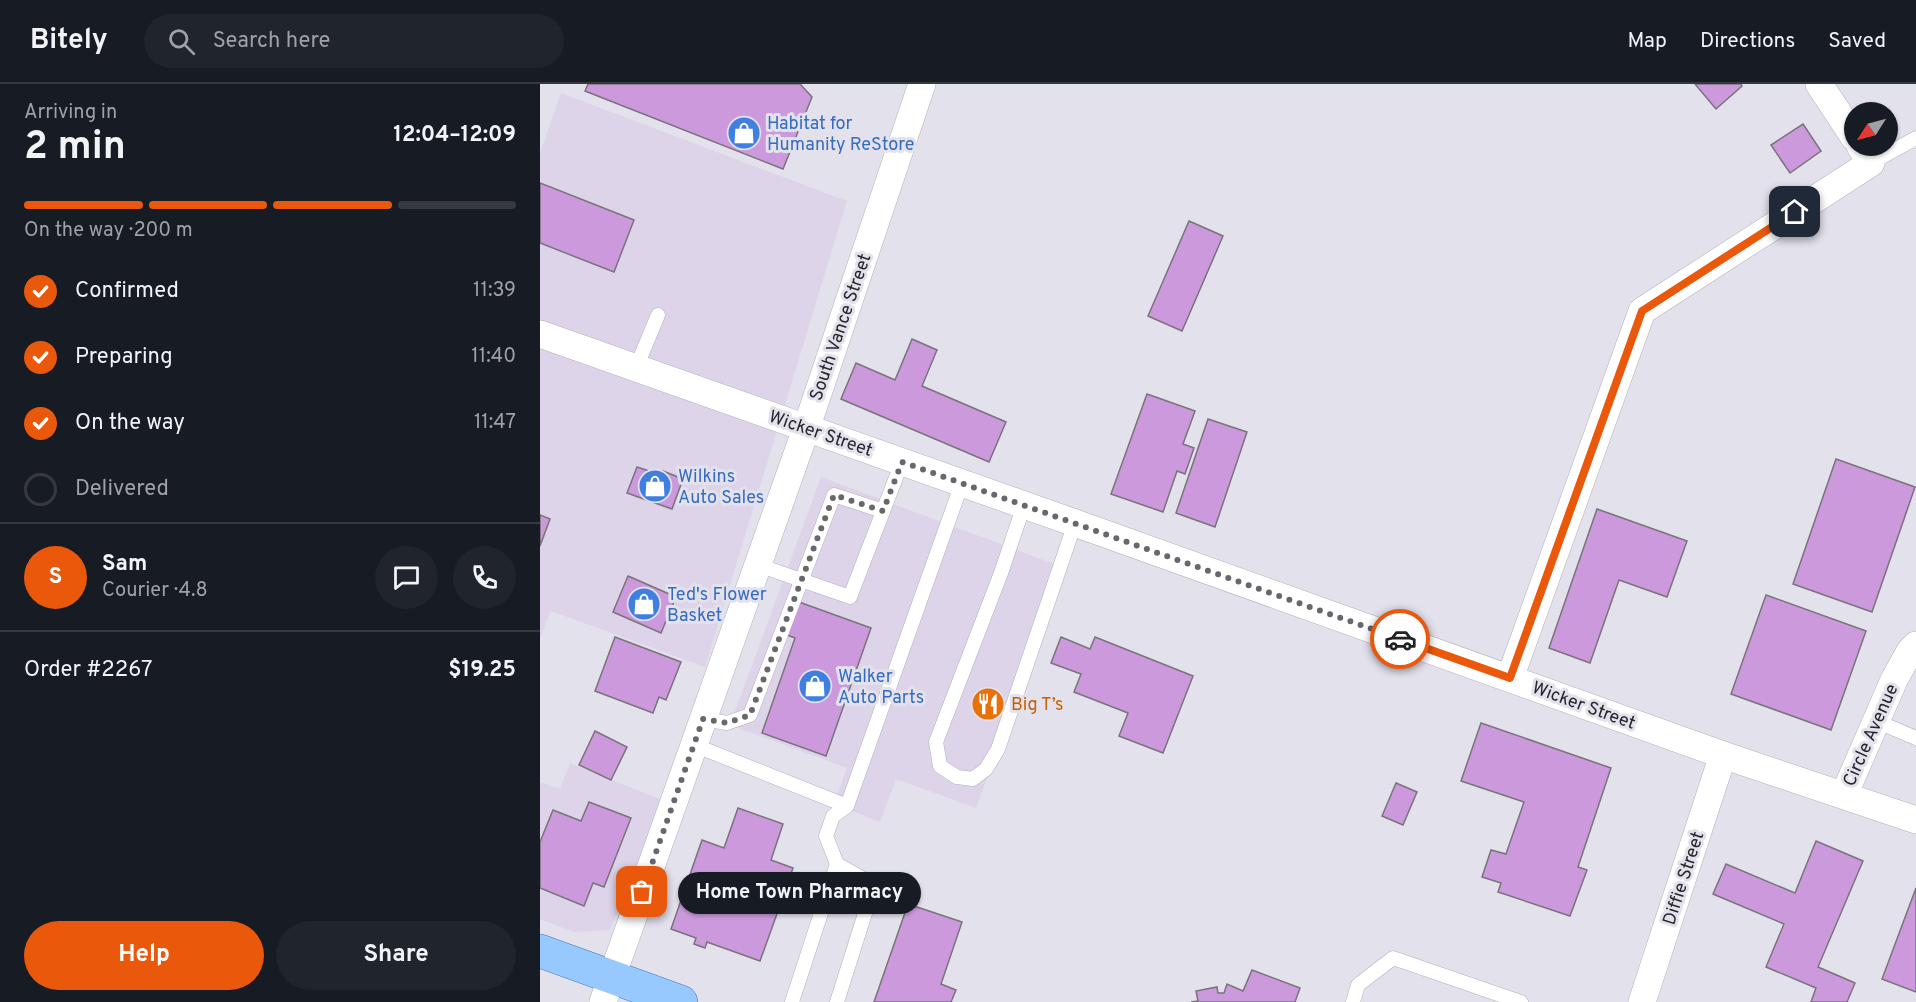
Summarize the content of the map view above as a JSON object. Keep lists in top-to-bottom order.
{
  "streets": {
    "street": [
      "South Vance Street",
      "Wicker Street",
      "Circle Avenue",
      "Diffie Street"
    ]
  },
  "crossings": [
    ["South Vance Street", "Wicker Street"],
    ["Wicker Street", "Circle Avenue"],
    ["Wicker Street", "Diffie Street"]
  ],
  "places": {
    "shop": [
      "Habitat for Humanity ReStore",
      "Wilkins Auto Sales",
      "Ted's Flower Basket",
      "Walker Auto Parts"
    ],
    "restaurant": ["Big T’s"],
    "other": ["Home Town Pharmacy"]
  },
  "north": "bottom left",
  "page": {
    "header": "Bitely",
    "search": "Search here",
    "nav": ["Map", "Directions", "Saved"],
    "heading": ["2 min", "Arriving in", "12:04–12:09"],
    "panel": [
      "Sam",
      "Courier · 4.8",
      "Order #2267",
      "$19.25"
    ],
    "bar": "On the way · 200 m",
    "list": [
      ["Confirmed", "11:39"],
      ["Preparing", "11:40"],
      ["On the way", "11:47"],
      "Delivered"
    ],
    "round": "S",
    "bubble": "Home Town Pharmacy",
    "buttons": ["Help", "Share"]
  }
}
